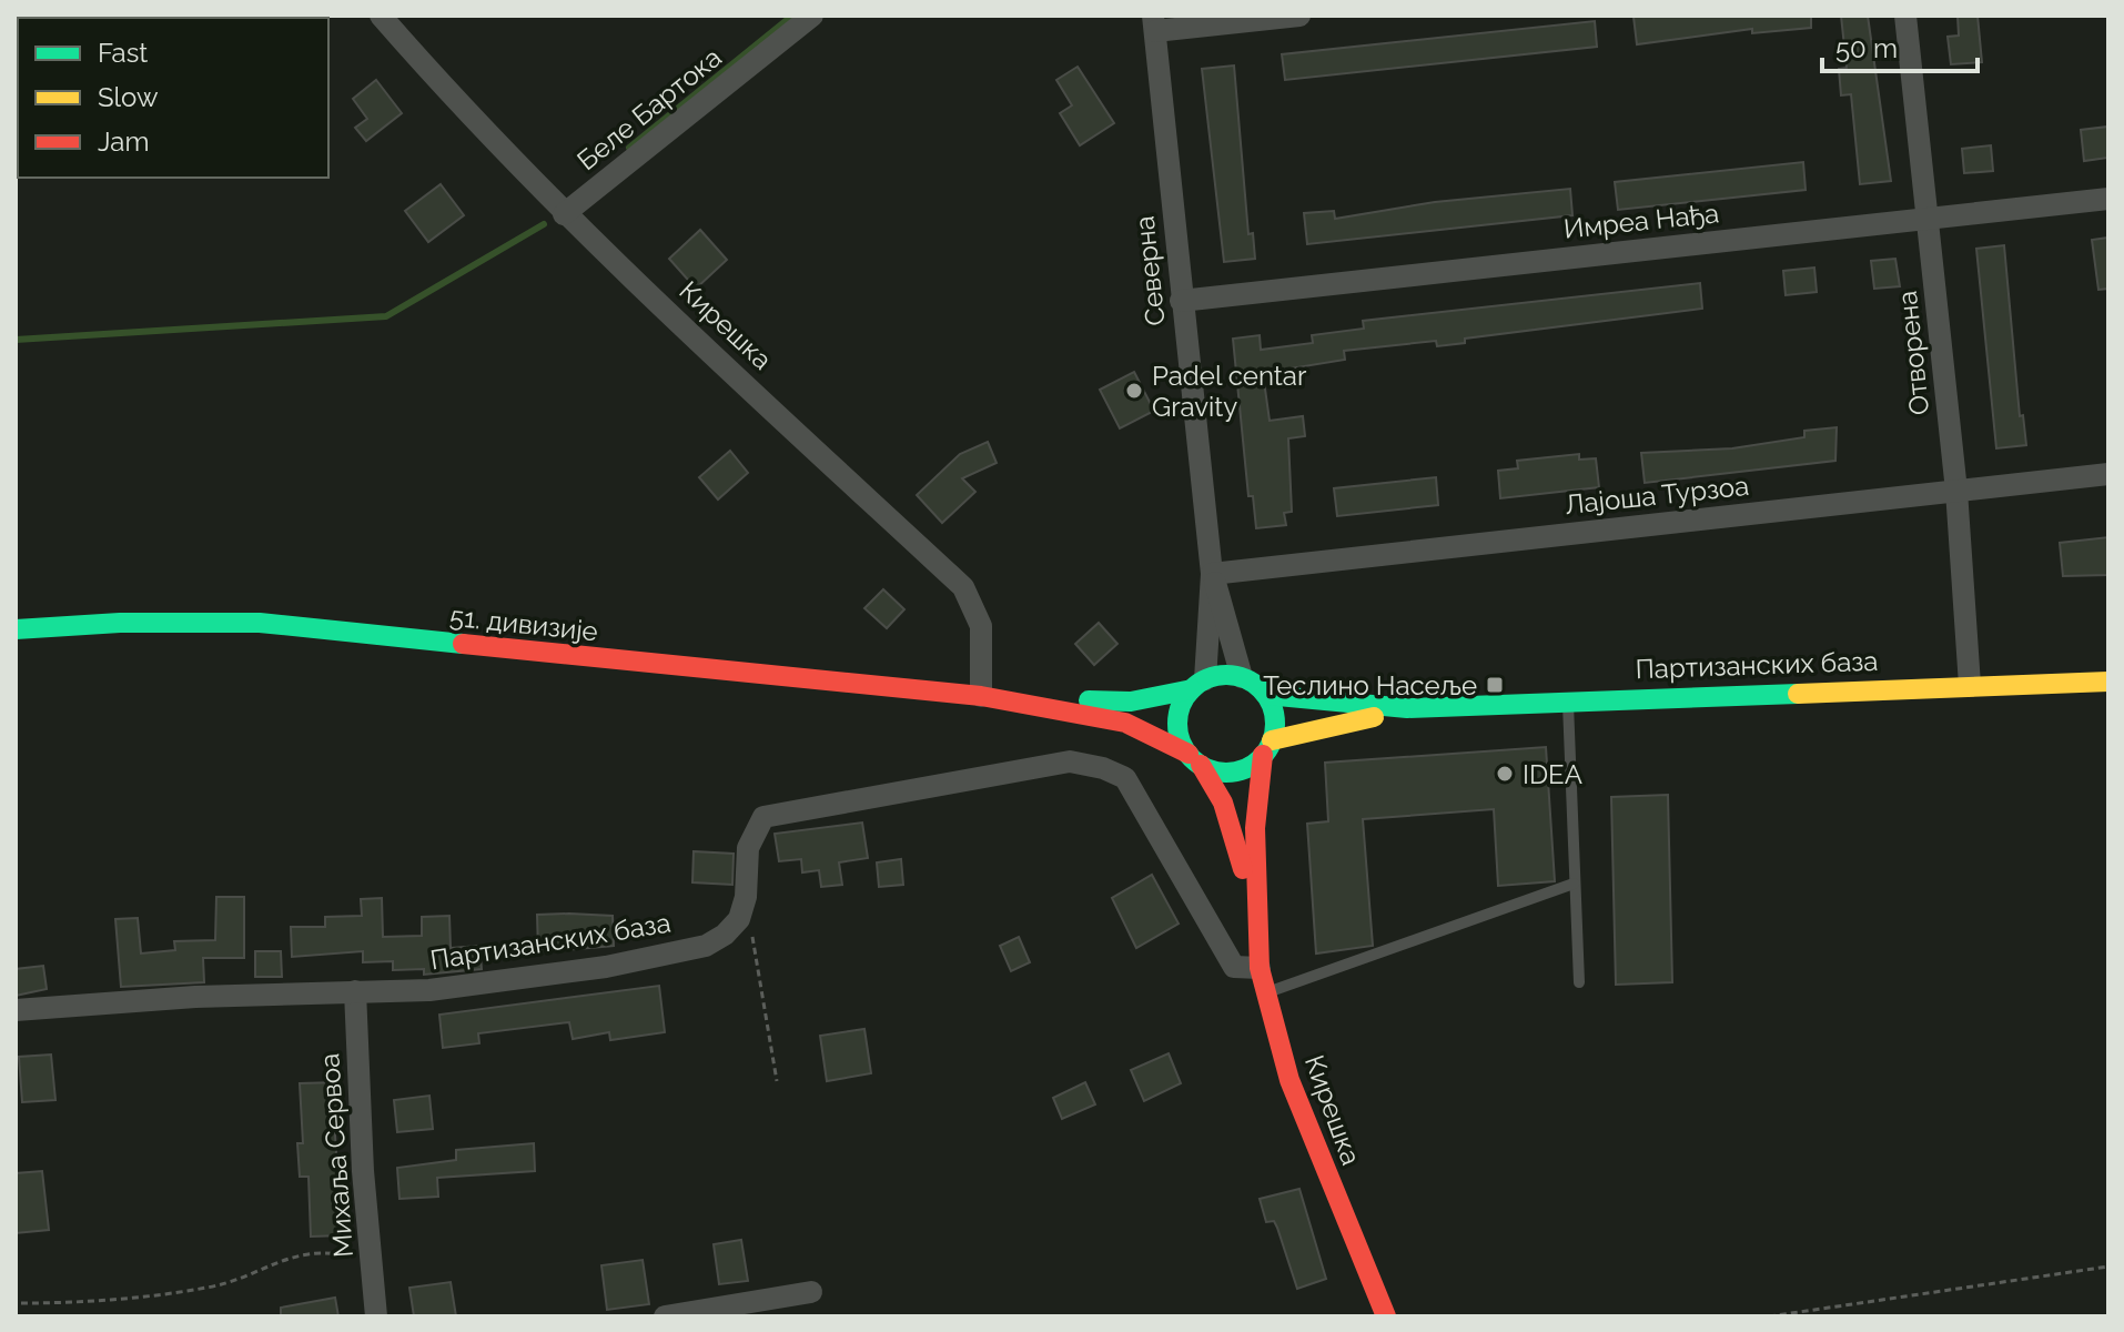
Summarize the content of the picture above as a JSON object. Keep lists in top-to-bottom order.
{
  "streets": {
    "street": [
      "Беле Бартока",
      "Имреа Нађа",
      "Северна",
      "Кирешка",
      "Отворена",
      "Лајоша Турзоа",
      "51. дивизије",
      "Партизанских база",
      "Михаља Сервоа"
    ]
  },
  "crossings": [
    ["Беле Бартока", "Кирешка"],
    ["Имреа Нађа", "Северна"],
    ["Имреа Нађа", "Отворена"],
    ["Северна", "Кирешка"],
    ["Северна", "Лајоша Турзоа"],
    ["Северна", "51. дивизије"],
    ["Северна", "Партизанских база"],
    ["Кирешка", "51. дивизије"],
    ["Кирешка", "Партизанских база"],
    ["Отворена", "Лајоша Турзоа"],
    ["Отворена", "Партизанских база"],
    ["51. дивизије", "Партизанских база"],
    ["Партизанских база", "Михаља Сервоа"]
  ],
  "places": {
    "other": ["Padel centar Gravity", "IDEA"],
    "transit": ["Теслино Насеље"]
  },
  "legend": ["Fast", "Slow", "Jam"],
  "scale_bar": "50 m"
}
